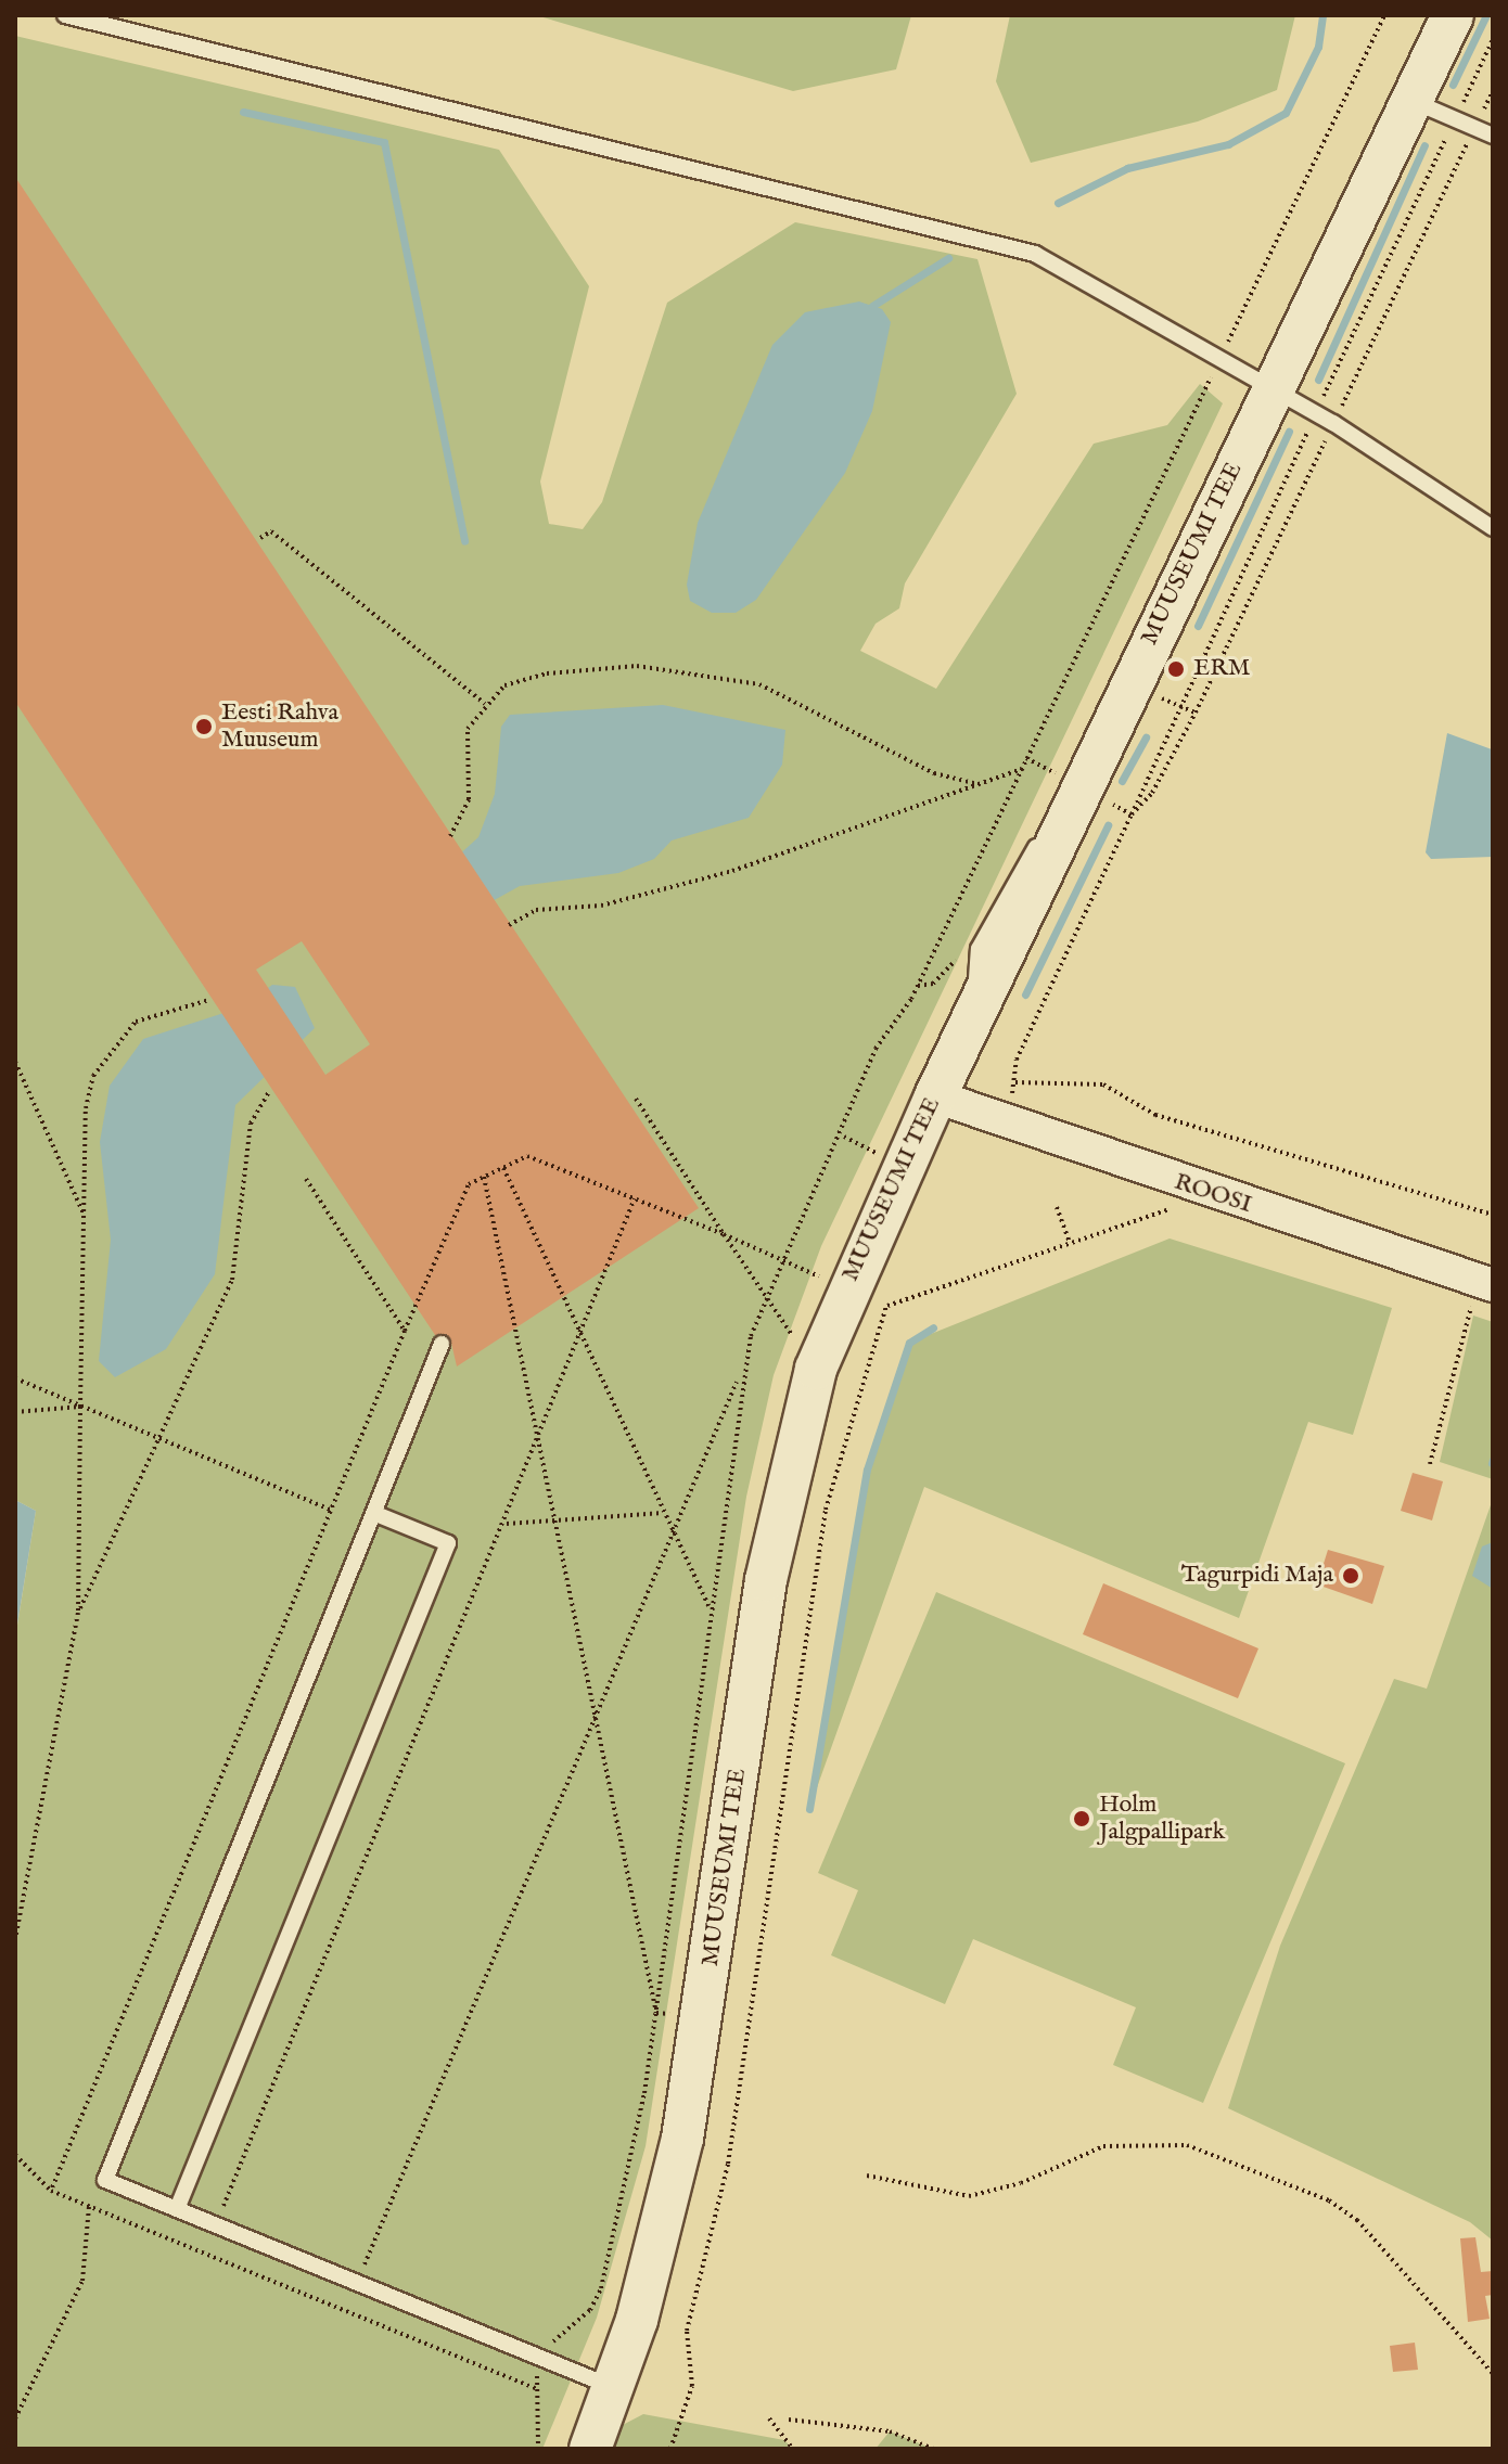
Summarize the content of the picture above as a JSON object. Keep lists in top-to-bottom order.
{
  "streets": {
    "street": ["MUUSEUMI TEE", "ROOSI"]
  },
  "crossings": [
    ["MUUSEUMI TEE", "ROOSI"]
  ],
  "places": [
    "ERM",
    "Eesti Rahva Muuseum",
    "Tagurpidi Maja",
    "Holm Jalgpallipark"
  ]
}
